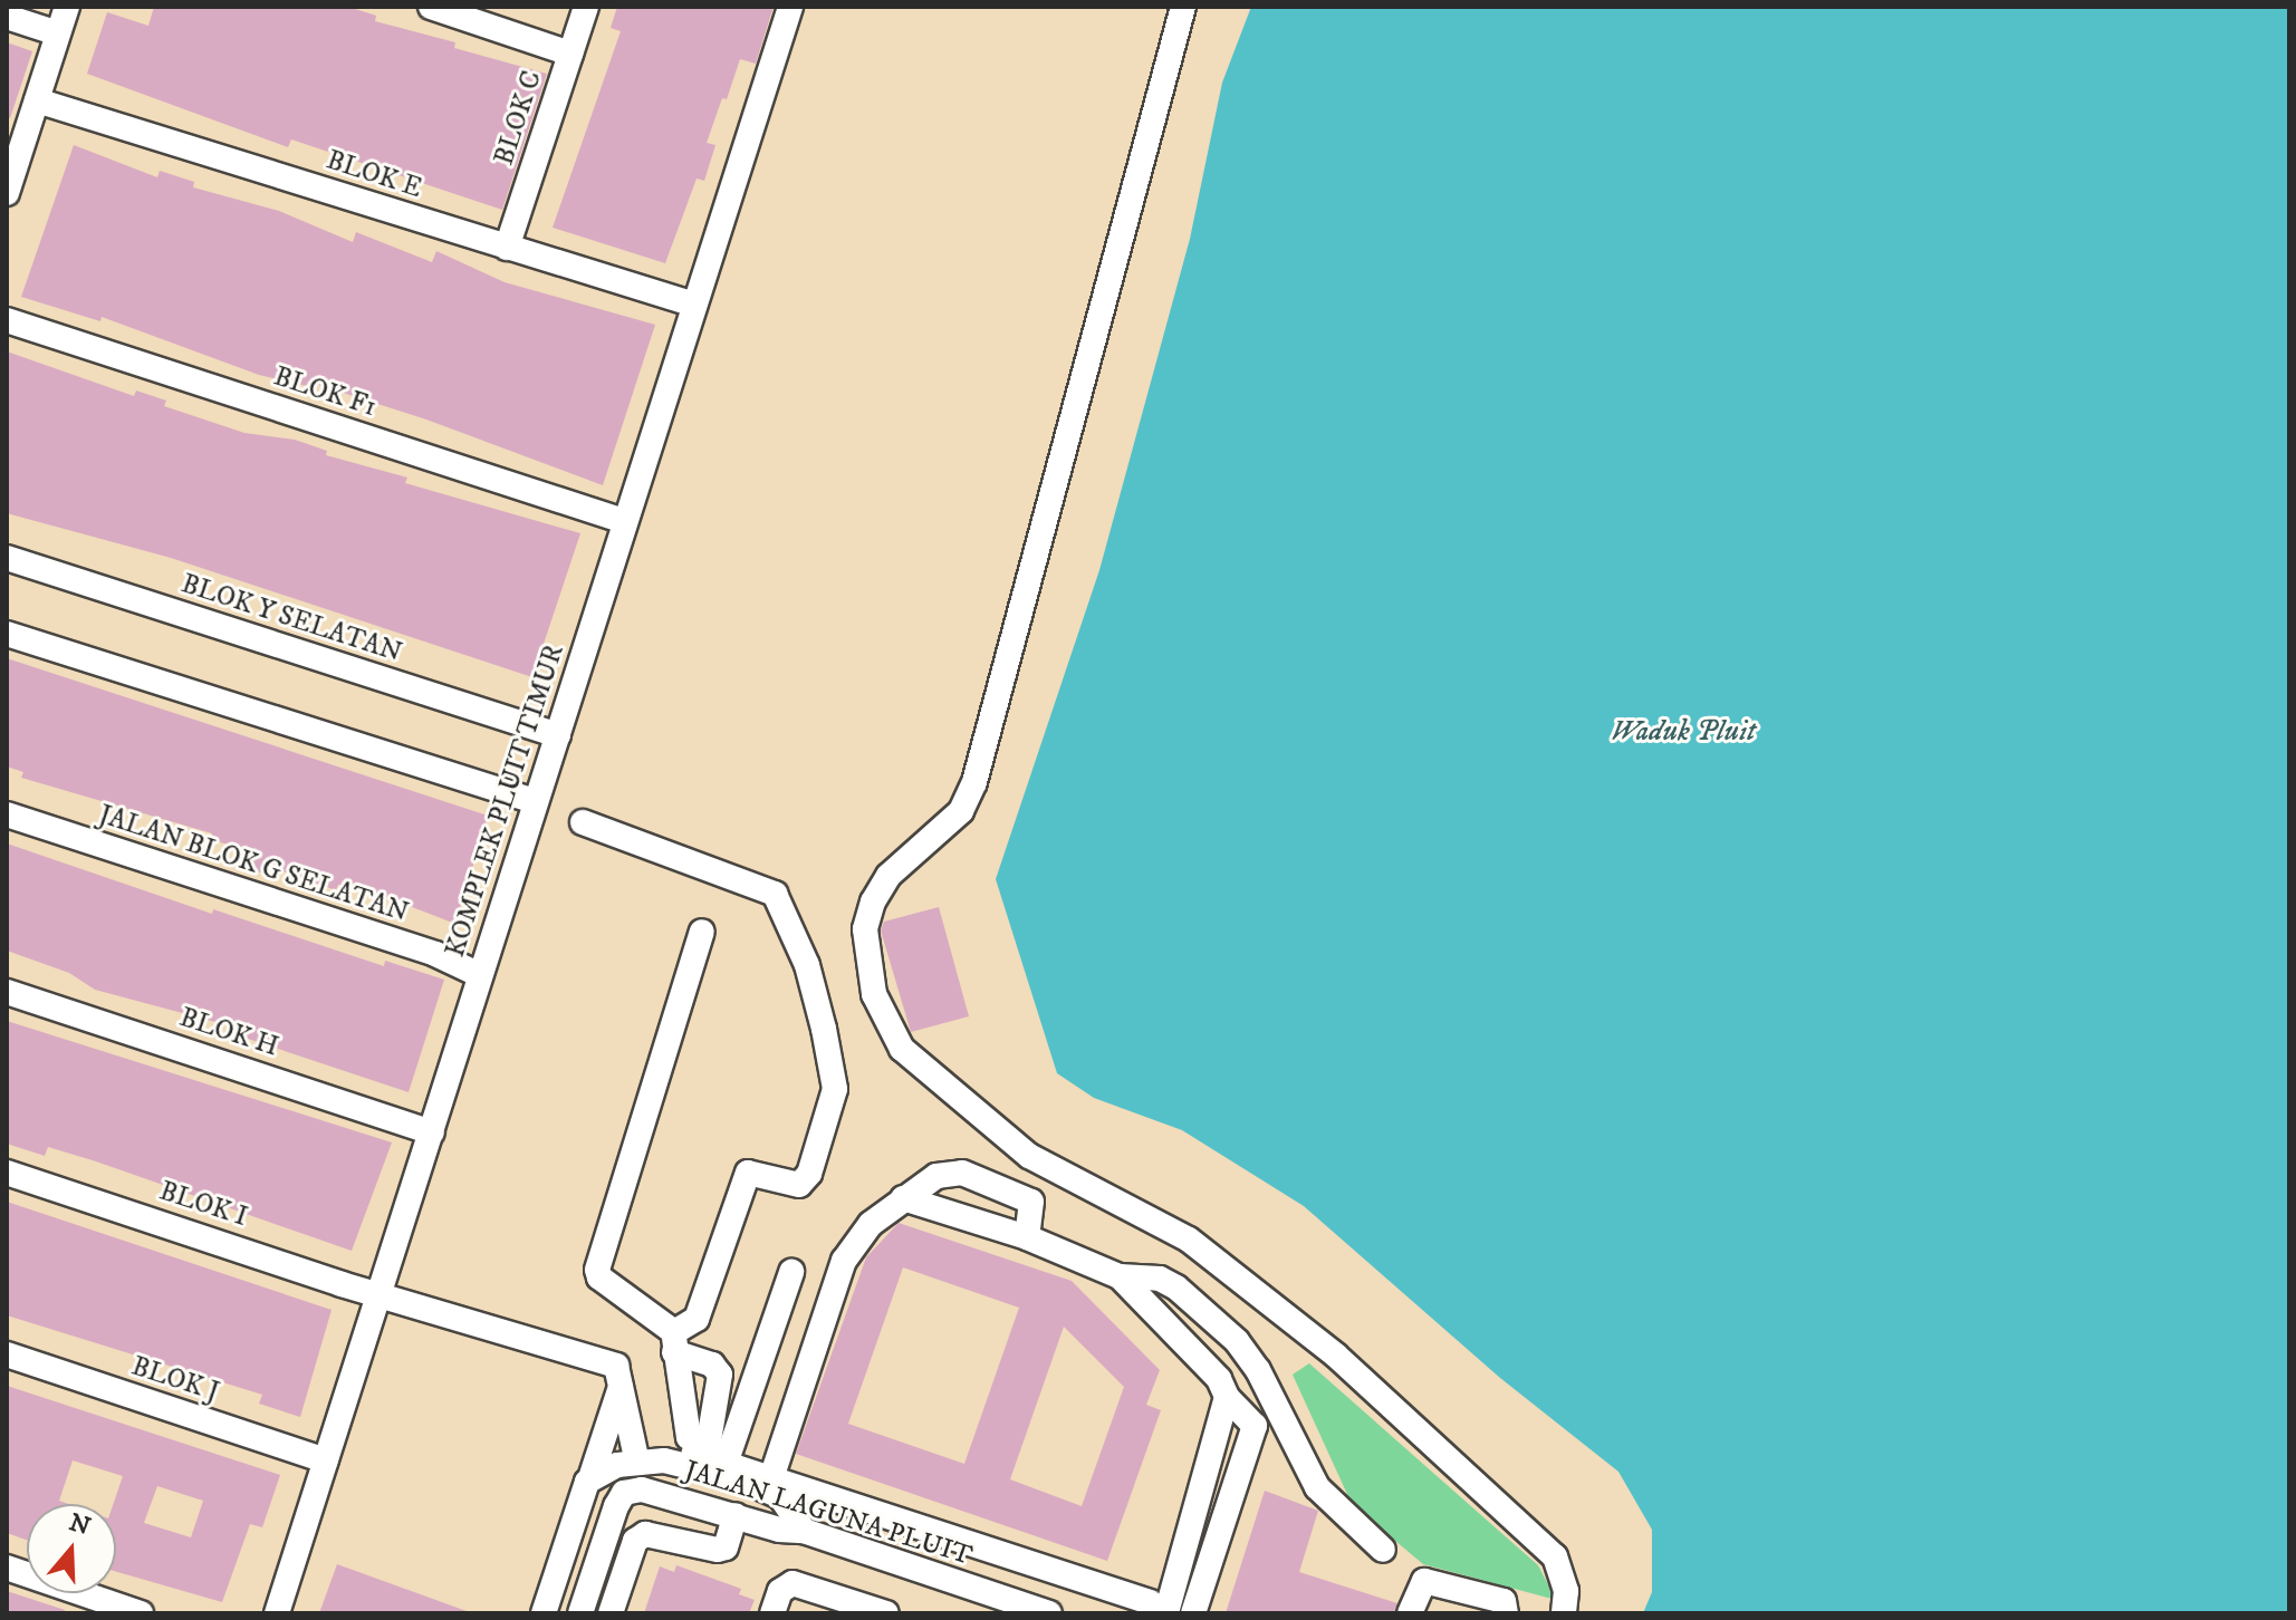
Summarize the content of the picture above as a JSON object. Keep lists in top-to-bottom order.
{
  "streets": {
    "street": [
      "BLOK C",
      "BLOK E",
      "BLOK F1",
      "BLOK Y SELATAN",
      "KOMPLEK PLUIT TIMUR",
      "JALAN BLOK G SELATAN",
      "BLOK H",
      "BLOK I",
      "BLOK J",
      "JALAN LAGUNA PLUIT"
    ]
  },
  "crossings": [
    ["BLOK C", "BLOK E"],
    ["BLOK E", "KOMPLEK PLUIT TIMUR"],
    ["BLOK F1", "KOMPLEK PLUIT TIMUR"],
    ["BLOK Y SELATAN", "KOMPLEK PLUIT TIMUR"],
    ["KOMPLEK PLUIT TIMUR", "JALAN BLOK G SELATAN"],
    ["KOMPLEK PLUIT TIMUR", "BLOK H"],
    ["KOMPLEK PLUIT TIMUR", "BLOK I"],
    ["KOMPLEK PLUIT TIMUR", "BLOK J"]
  ],
  "water": ["Waduk Pluit"],
  "north": "top"
}
